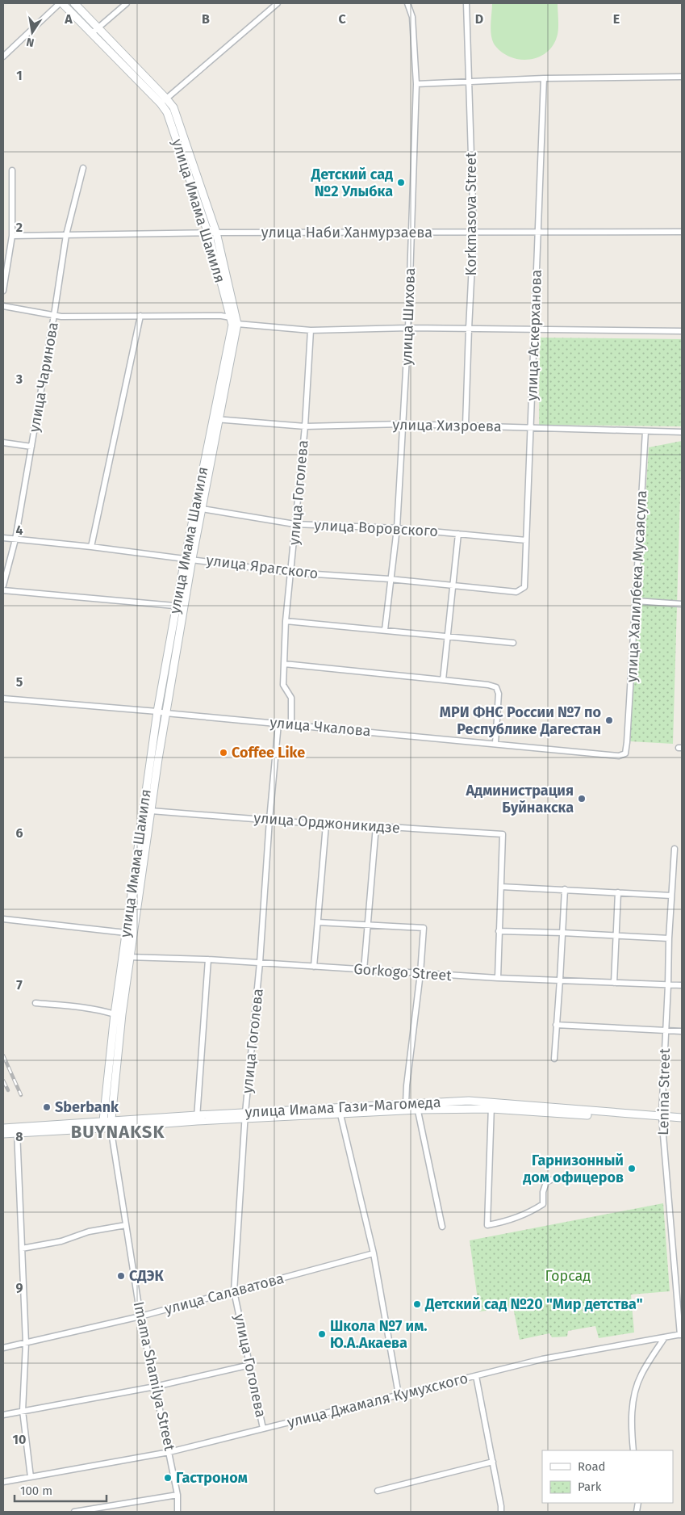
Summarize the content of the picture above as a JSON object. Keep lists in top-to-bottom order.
{
  "streets": {
    "main road": ["улица Имама Шамиля", "улица Имама Гази-Магомеда"],
    "street": [
      "Korkmasova Street",
      "улица Наби Ханмурзаева",
      "улица Шихова",
      "улица Аскерханова",
      "улица Чаринова",
      "улица Хизроева",
      "улица Гоголева",
      "улица Воровского",
      "улица Ярагского",
      "улица Халилбека Мусаясула",
      "улица Чкалова",
      "улица Орджоникидзе",
      "Gorkogo Street",
      "Lenina Street",
      "улица Салаватова",
      "Imama Shamilya Street",
      "улица Джамаля Кумухского"
    ]
  },
  "crossings": [
    ["улица Имама Шамиля", "улица Наби Ханмурзаева"],
    ["улица Имама Шамиля", "улица Хизроева"],
    ["улица Имама Шамиля", "улица Воровского"],
    ["улица Имама Шамиля", "улица Ярагского"],
    ["улица Имама Шамиля", "улица Чкалова"],
    ["улица Имама Шамиля", "улица Орджоникидзе"],
    ["улица Имама Шамиля", "Gorkogo Street"],
    ["улица Имама Шамиля", "Imama Shamilya Street"],
    ["Korkmasova Street", "улица Наби Ханмурзаева"],
    ["Korkmasova Street", "улица Хизроева"],
    ["улица Наби Ханмурзаева", "улица Шихова"],
    ["улица Наби Ханмурзаева", "улица Аскерханова"],
    ["улица Наби Ханмурзаева", "улица Чаринова"],
    ["улица Шихова", "улица Хизроева"],
    ["улица Шихова", "улица Воровского"],
    ["улица Шихова", "улица Ярагского"],
    ["улица Аскерханова", "улица Хизроева"],
    ["улица Аскерханова", "улица Воровского"],
    ["улица Аскерханова", "улица Ярагского"],
    ["улица Чаринова", "улица Ярагского"],
    ["улица Хизроева", "улица Гоголева"],
    ["улица Хизроева", "улица Халилбека Мусаясула"],
    ["улица Гоголева", "улица Воровского"],
    ["улица Гоголева", "улица Ярагского"],
    ["улица Гоголева", "улица Чкалова"],
    ["улица Гоголева", "улица Орджоникидзе"],
    ["улица Гоголева", "Gorkogo Street"],
    ["улица Гоголева", "улица Салаватова"],
    ["улица Гоголева", "улица Джамаля Кумухского"],
    ["улица Халилбека Мусаясула", "улица Чкалова"],
    ["Gorkogo Street", "Lenina Street"],
    ["Lenina Street", "улица Джамаля Кумухского"],
    ["улица Салаватова", "Imama Shamilya Street"],
    ["Imama Shamilya Street", "улица Джамаля Кумухского"]
  ],
  "districts": ["BUYNAKSK"],
  "parks": ["Горсад"],
  "places": [
    "Детский сад №2 Улыбка",
    "МРИ ФНС России №7 по Республике Дагестан",
    "Coffee Like",
    "Администрация Буйнакска",
    "Sberbank",
    "Гарнизонный дом офицеров",
    "СДЭК",
    "Детский сад №20 \"Мир детства\"",
    "Школа №7 им. Ю.А.Акаева",
    "Гастроном"
  ],
  "legend": ["Road", "Park"],
  "scale_bar": "100 m",
  "north": "bottom",
  "grid": {
    "columns": [
      "A",
      "B",
      "C",
      "D",
      "E"
    ],
    "rows": [
      "1",
      "2",
      "3",
      "4",
      "5",
      "6",
      "7",
      "8",
      "9",
      "10"
    ]
  }
}
